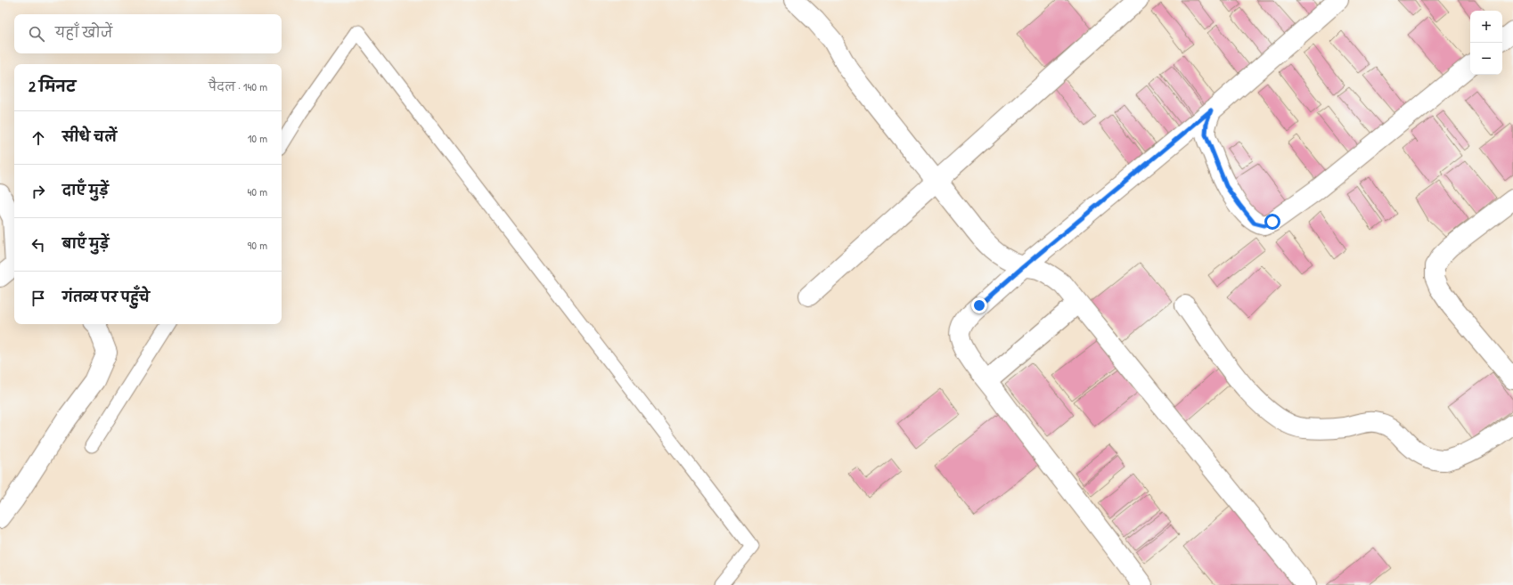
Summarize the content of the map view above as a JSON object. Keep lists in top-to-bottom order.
{
  "page": {
    "map_buttons": ["+", "−"],
    "search": "यहाँ खोजें",
    "heading": ["2 मिनट", "पैदल · 140 m"],
    "list": [
      ["सीधे चलें", "10 m"],
      ["दाएँ मुड़ें", "40 m"],
      ["बाएँ मुड़ें", "90 m"],
      "गंतव्य पर पहुँचे"
    ]
  }
}
